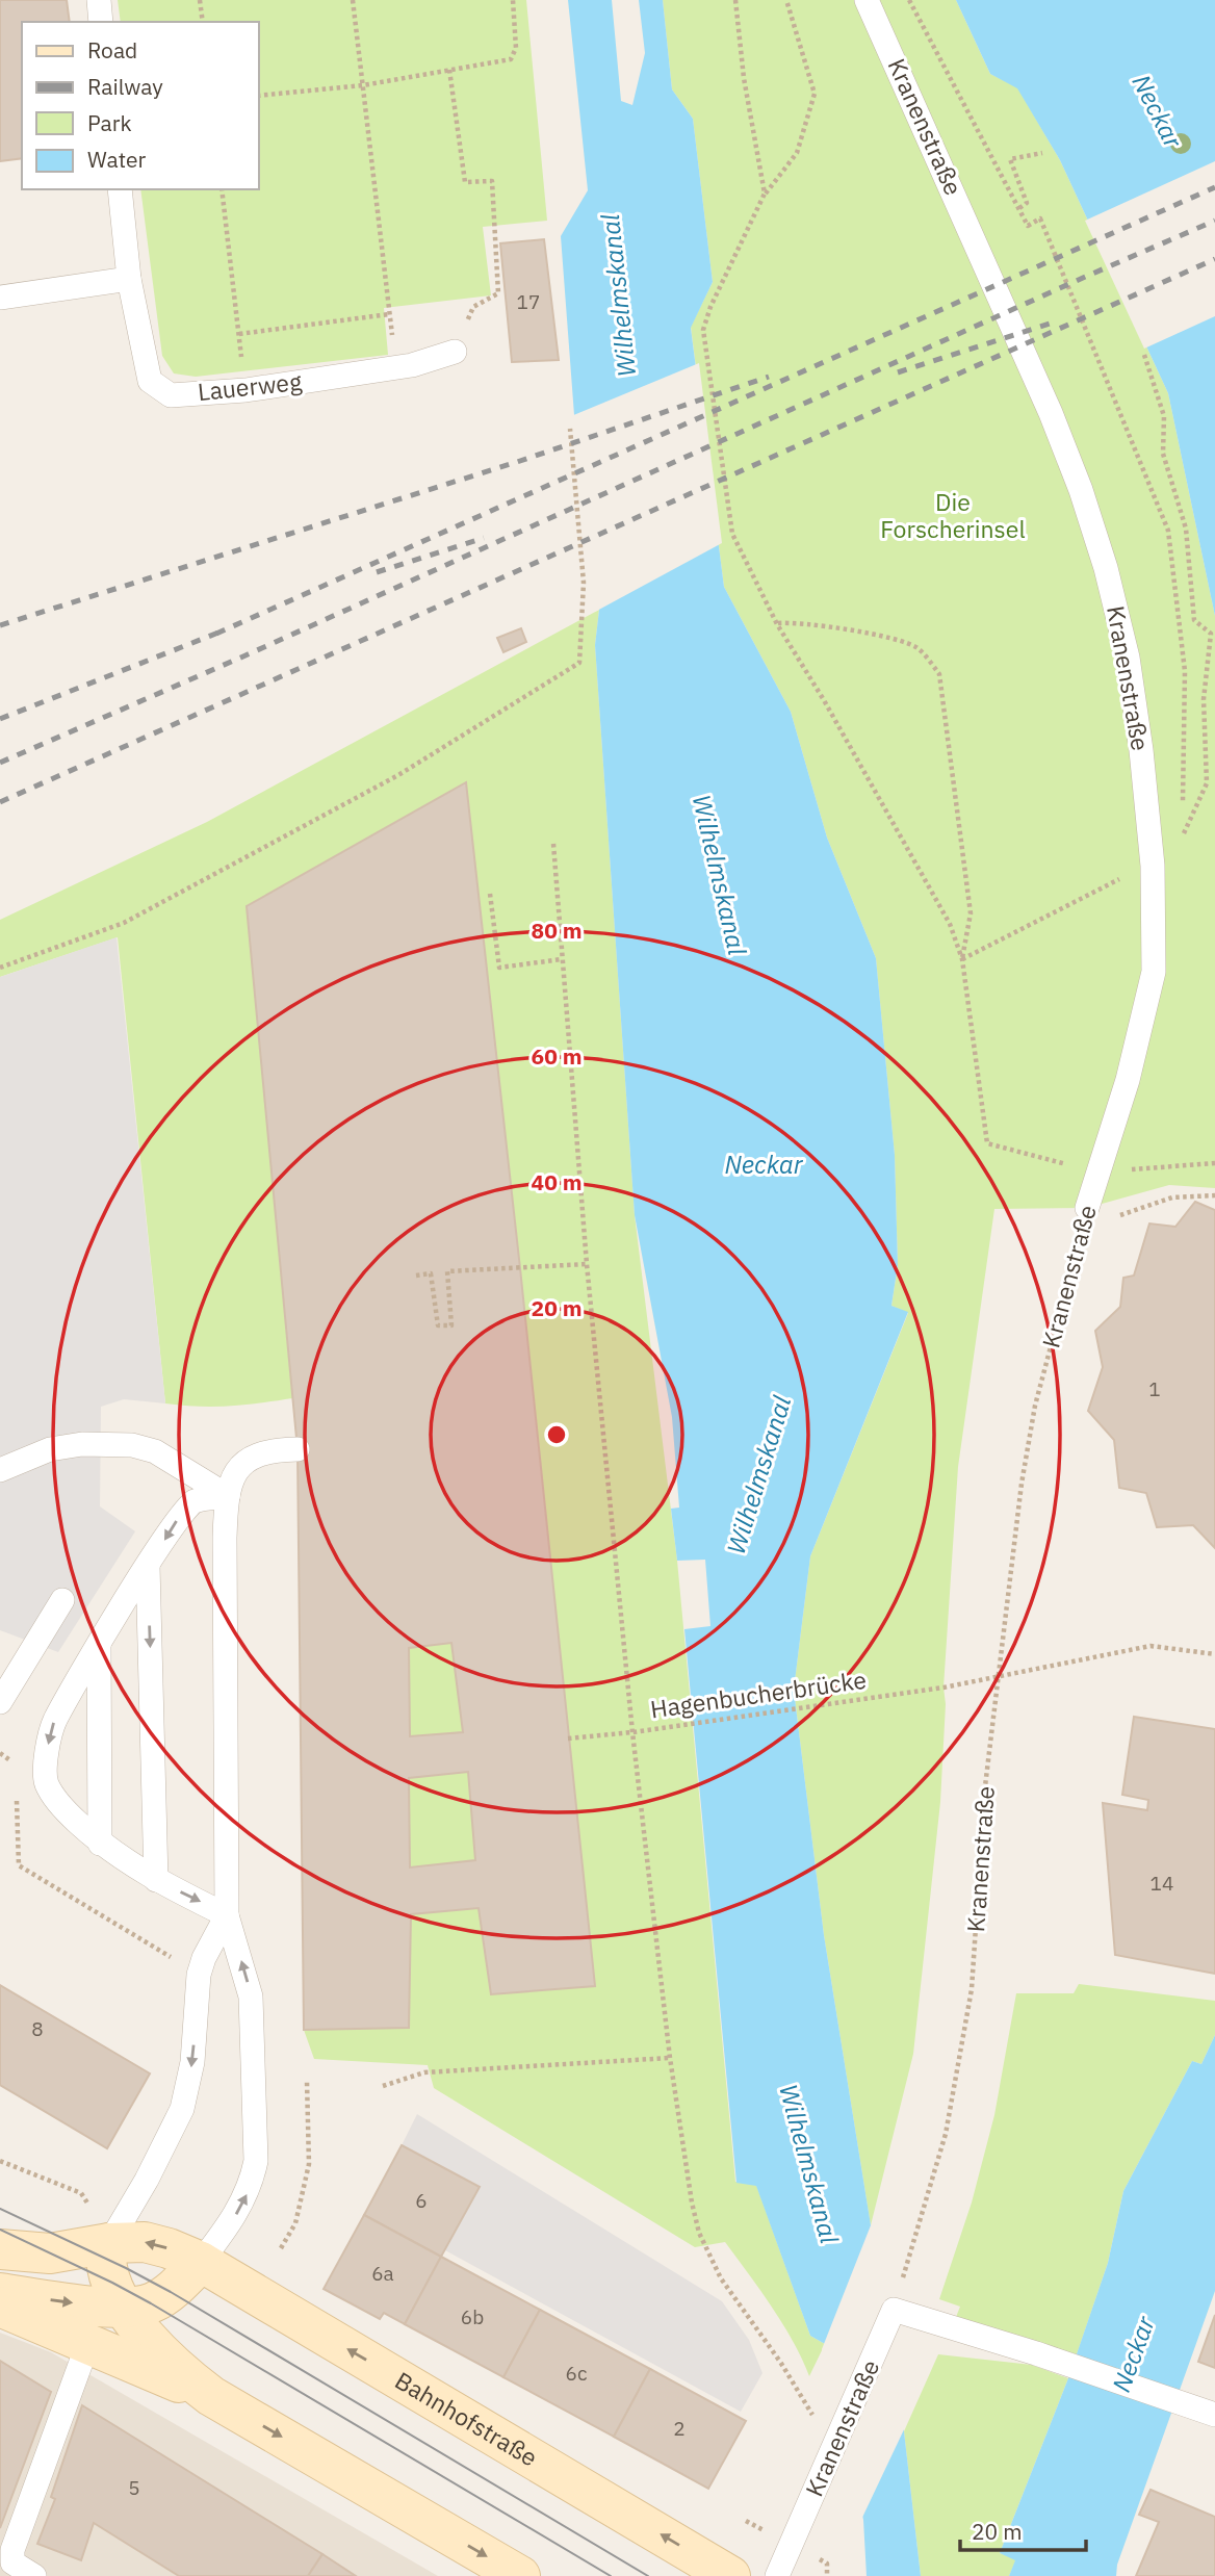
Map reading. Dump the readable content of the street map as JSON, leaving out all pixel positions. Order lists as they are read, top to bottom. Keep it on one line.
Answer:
{"streets":{"street":["Bahnhofstraße"],"lane":["Kranenstraße","Lauerweg"],"path":["Hagenbucherbrücke"]},"crossings":[["Kranenstraße","Hagenbucherbrücke"]],"water":["Neckar","Wilhelmskanal"],"parks":["Die Forscherinsel"],"house_numbers":["17","1","14","8","6","6a","6b","6c","2","5"],"legend":["Road","Railway","Park","Water"],"scale_bar":"20 m","rings":["80 m","60 m","40 m","20 m"]}
